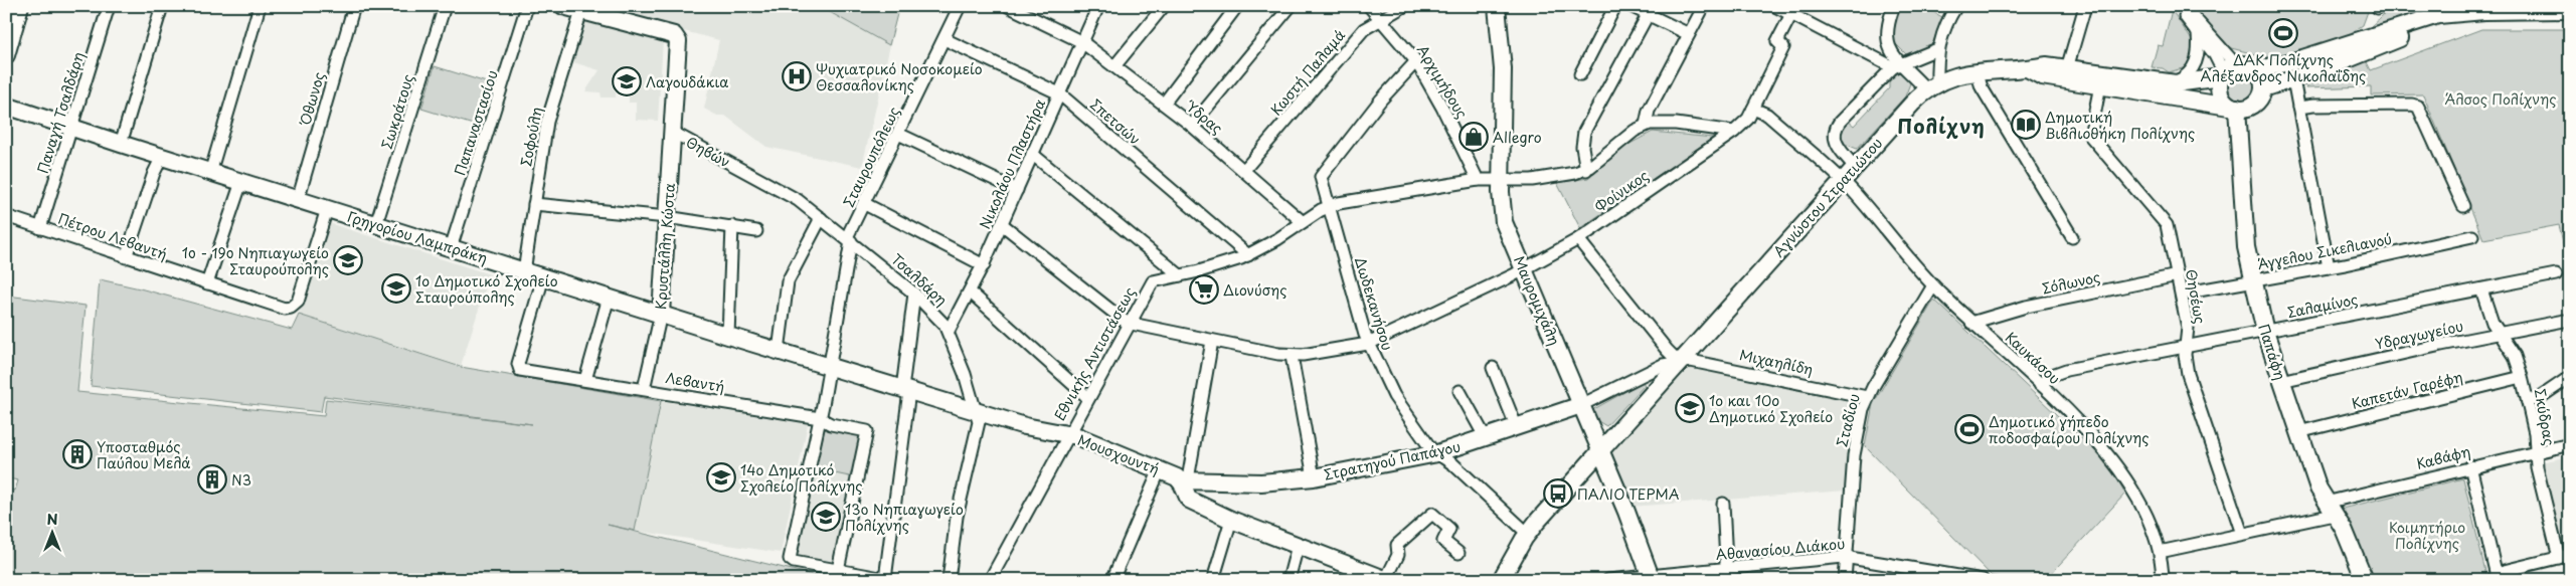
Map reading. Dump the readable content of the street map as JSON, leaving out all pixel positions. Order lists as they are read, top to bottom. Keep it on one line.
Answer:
{"streets":{"street":["Κωστή Παλαμά","Αρχιμήδους","Όθωνος","Σωκράτους","Παναγή Τσαλδάρη","Ύδρας","Σπετσών","Παπαναστασίου","Σοφούλη","Θηβών","Σταυρουπόλεως","Νικολάου Πλαστήρα","Φοίνικος","Αγνώστου Στρατιώτου","Πέτρου Λεβαντή","Γρηγορίου Λαμπράκη","Κρυστάλλη Κώστα","Άγγελου Σικελιανού","Τσαλδάρη","Σόλωνος","Θησέως","Μαυρομιχάλη","Δωδεκανήσου","Σαλαμίνος","Υδραγωγείου","Παπάφη","Εθνικής Αντιστάσεως","Καυκάσου","Μιχαηλίδη","Λεβαντή","Καπετάν Γαρέφη","Σκύδρας","Σταδίου","Μουσχουντή","Καβάφη","Στρατηγού Παπάγου","Αθανασίου Διάκου"]},"crossings":[["Κωστή Παλαμά","Αρχιμήδους"],["Κωστή Παλαμά","Ύδρας"],["Αρχιμήδους","Δωδεκανήσου"],["Αρχιμήδους","Εθνικής Αντιστάσεως"],["Όθωνος","Γρηγορίου Λαμπράκη"],["Σωκράτους","Γρηγορίου Λαμπράκη"],["Παναγή Τσαλδάρη","Πέτρου Λεβαντή"],["Παναγή Τσαλδάρη","Γρηγορίου Λαμπράκη"],["Ύδρας","Νικολάου Πλαστήρα"],["Ύδρας","Εθνικής Αντιστάσεως"],["Σπετσών","Σταυρουπόλεως"],["Σπετσών","Νικολάου Πλαστήρα"],["Σπετσών","Εθνικής Αντιστάσεως"],["Παπαναστασίου","Γρηγορίου Λαμπράκη"],["Σοφούλη","Θηβών"],["Σοφούλη","Γρηγορίου Λαμπράκη"],["Θηβών","Σταυρουπόλεως"],["Θηβών","Κρυστάλλη Κώστα"],["Θηβών","Τσαλδάρη"],["Σταυρουπόλεως","Γρηγορίου Λαμπράκη"],["Σταυρουπόλεως","Τσαλδάρη"],["Σταυρουπόλεως","Λεβαντή"],["Σταυρουπόλεως","Μουσχουντή"],["Νικολάου Πλαστήρα","Τσαλδάρη"],["Φοίνικος","Μαυρομιχάλη"],["Φοίνικος","Δωδεκανήσου"],["Φοίνικος","Εθνικής Αντιστάσεως"],["Φοίνικος","Καυκάσου"],["Αγνώστου Στρατιώτου","Μαυρομιχάλη"],["Αγνώστου Στρατιώτου","Δωδεκανήσου"],["Αγνώστου Στρατιώτου","Καυκάσου"],["Αγνώστου Στρατιώτου","Μιχαηλίδη"],["Αγνώστου Στρατιώτου","Στρατηγού Παπάγου"],["Πέτρου Λεβαντή","Γρηγορίου Λαμπράκη"],["Γρηγορίου Λαμπράκη","Κρυστάλλη Κώστα"],["Γρηγορίου Λαμπράκη","Λεβαντή"],["Γρηγορίου Λαμπράκη","Μουσχουντή"],["Κρυστάλλη Κώστα","Λεβαντή"],["Άγγελου Σικελιανού","Θησέως"],["Άγγελου Σικελιανού","Παπάφη"],["Τσαλδάρη","Μουσχουντή"],["Σόλωνος","Θησέως"],["Σόλωνος","Καυκάσου"],["Θησέως","Σαλαμίνος"],["Θησέως","Καβάφη"],["Μαυρομιχάλη","Εθνικής Αντιστάσεως"],["Μαυρομιχάλη","Στρατηγού Παπάγου"],["Μαυρομιχάλη","Αθανασίου Διάκου"],["Δωδεκανήσου","Εθνικής Αντιστάσεως"],["Δωδεκανήσου","Στρατηγού Παπάγου"],["Σαλαμίνος","Παπάφη"],["Σαλαμίνος","Καυκάσου"],["Σαλαμίνος","Σκύδρας"],["Υδραγωγείου","Παπάφη"],["Υδραγωγείου","Σκύδρας"],["Παπάφη","Καπετάν Γαρέφη"],["Παπάφη","Καβάφη"],["Εθνικής Αντιστάσεως","Μουσχουντή"],["Καυκάσου","Σταδίου"],["Καυκάσου","Καβάφη"],["Μιχαηλίδη","Σταδίου"],["Μιχαηλίδη","Στρατηγού Παπάγου"],["Καπετάν Γαρέφη","Σκύδρας"],["Σκύδρας","Καβάφη"],["Σταδίου","Αθανασίου Διάκου"],["Μουσχουντή","Στρατηγού Παπάγου"]],"districts":["Πολίχνη"],"parks":["Άλσος Πολίχνης","Κοιμητήριο Πολίχνης"],"places":{"sports":["ΔΑΚ Πολίχνης Αλέξανδρος Νικολαΐδης","Δημοτικό γήπεδο ποδοσφαίρου Πολίχνης"],"hospital":["Ψυχιατρικό Νοσοκομείο Θεσσαλονίκης"],"school or university":["Λαγουδάκια","1o - 19o Νηπιαγωγείο Σταυρούπολης","1ο Δημοτικό Σχολείο Σταυρούπολης","1ο και 10ο Δημοτικό Σχολείο","14ο Δημοτικό Σχολείο Πολίχνης","13ο Νηπιαγωγείο Πολίχνης"],"library":["Δημοτική Βιβλιοθήκη Πολίχνης"],"shop":["Allegro"],"supermarket":["Διονύσης"],"building":["Υποσταθμός Παύλου Μελά","Ν3"],"bus stop":["ΠΑΛΙΟ ΤΕΡΜΑ"]},"north":"top"}
